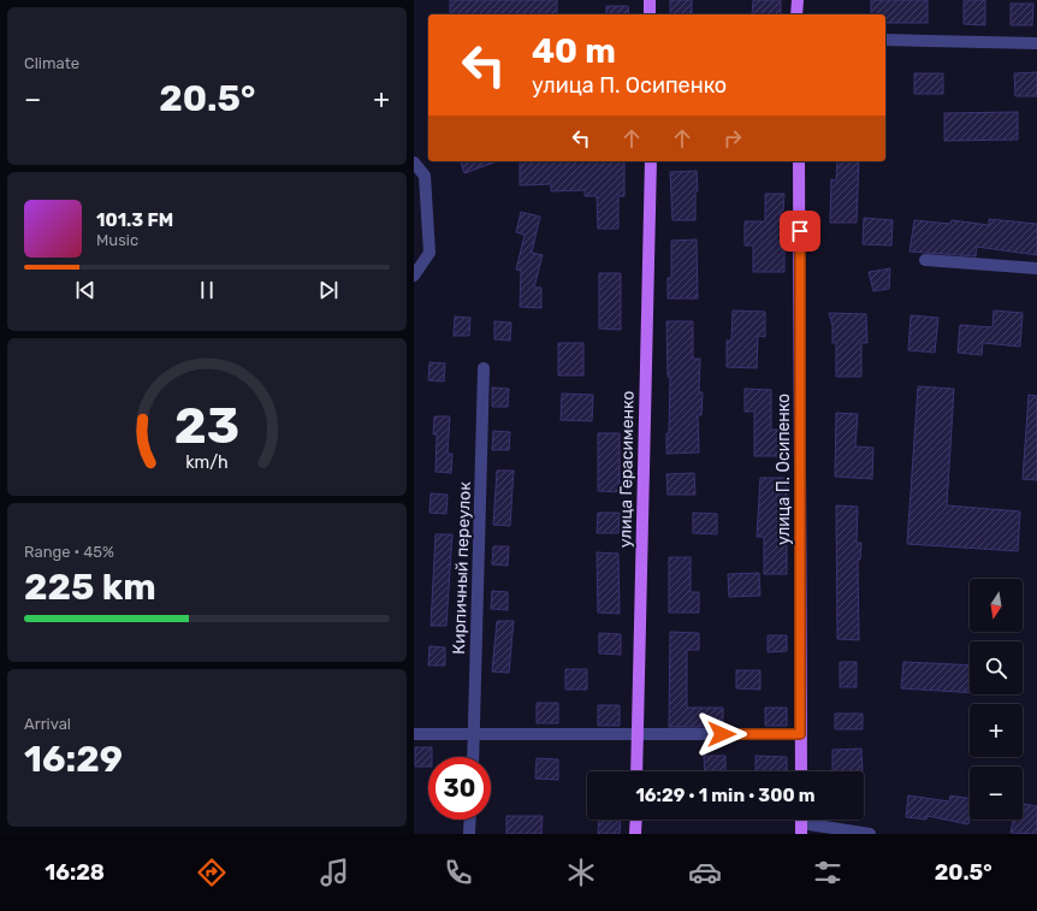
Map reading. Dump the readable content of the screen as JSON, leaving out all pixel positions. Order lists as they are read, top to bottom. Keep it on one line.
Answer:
{"streets":{"main road":["улица Герасименко","улица П. Осипенко"],"street":["Кирпичный переулок"]},"north":"bottom","page":{"tile":["Climate",["Range · 45%","225 km"],["Arrival","16:29"]],"turn":["40 m","улица П. Осипенко"],"heat":["−","20.5°","+"],"song":["101.3 FM","Music"],"map_buttons":["+","−"],"limit":"30","trip":"16:29 · 1 min · 300 m","tabs":["16:28","20.5°"],"gauge":["23","km/h"]}}
